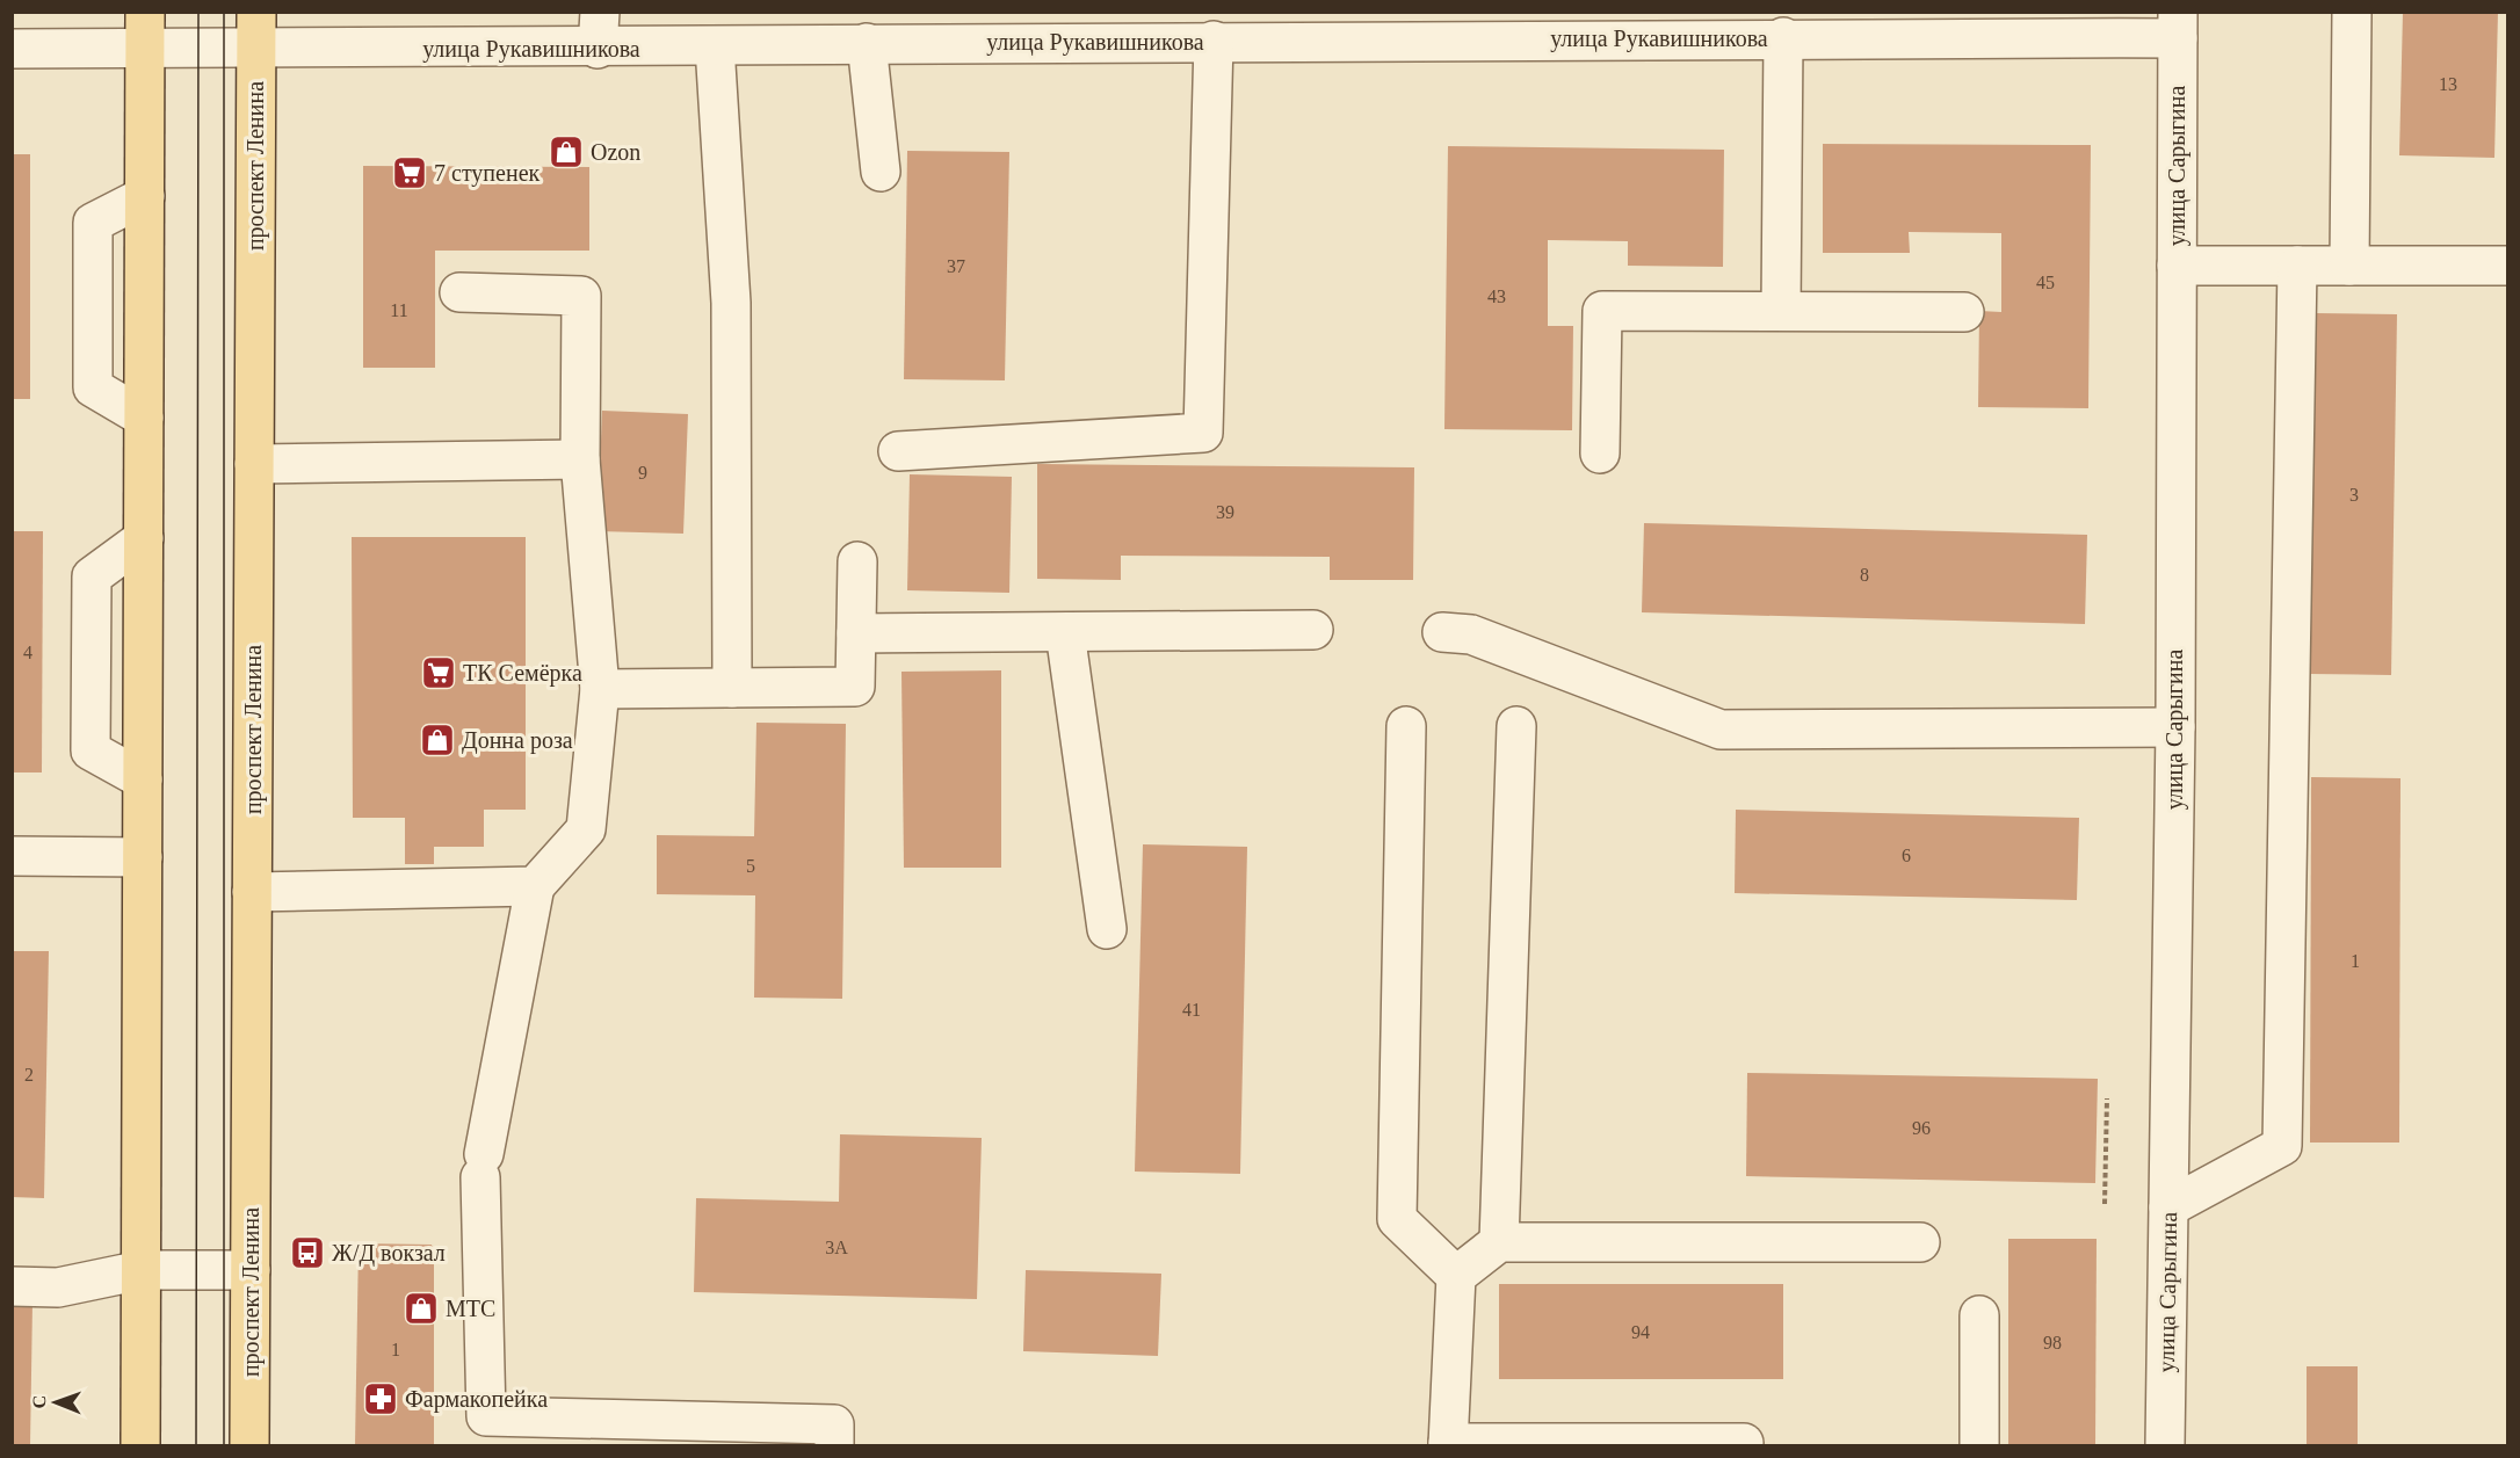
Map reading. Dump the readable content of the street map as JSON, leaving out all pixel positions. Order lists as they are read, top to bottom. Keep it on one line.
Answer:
{"streets":{"main road":["проспект Ленина"],"street":["улица Рукавишникова","улица Сарыгина"]},"crossings":[["улица Рукавишникова","проспект Ленина"],["улица Рукавишникова","улица Сарыгина"]],"places":{"shop":["Ozon","Донна роза","МТС"],"supermarket":["7 ступенек","ТК Семёрка"],"bus stop":["Ж/Д вокзал"],"pharmacy":["Фармакопейка"]},"house_numbers":["13","37","45","43","11","9","3","39","8","4","6","5","1","41","2","96","3А","94","98","1"],"north":"left"}
